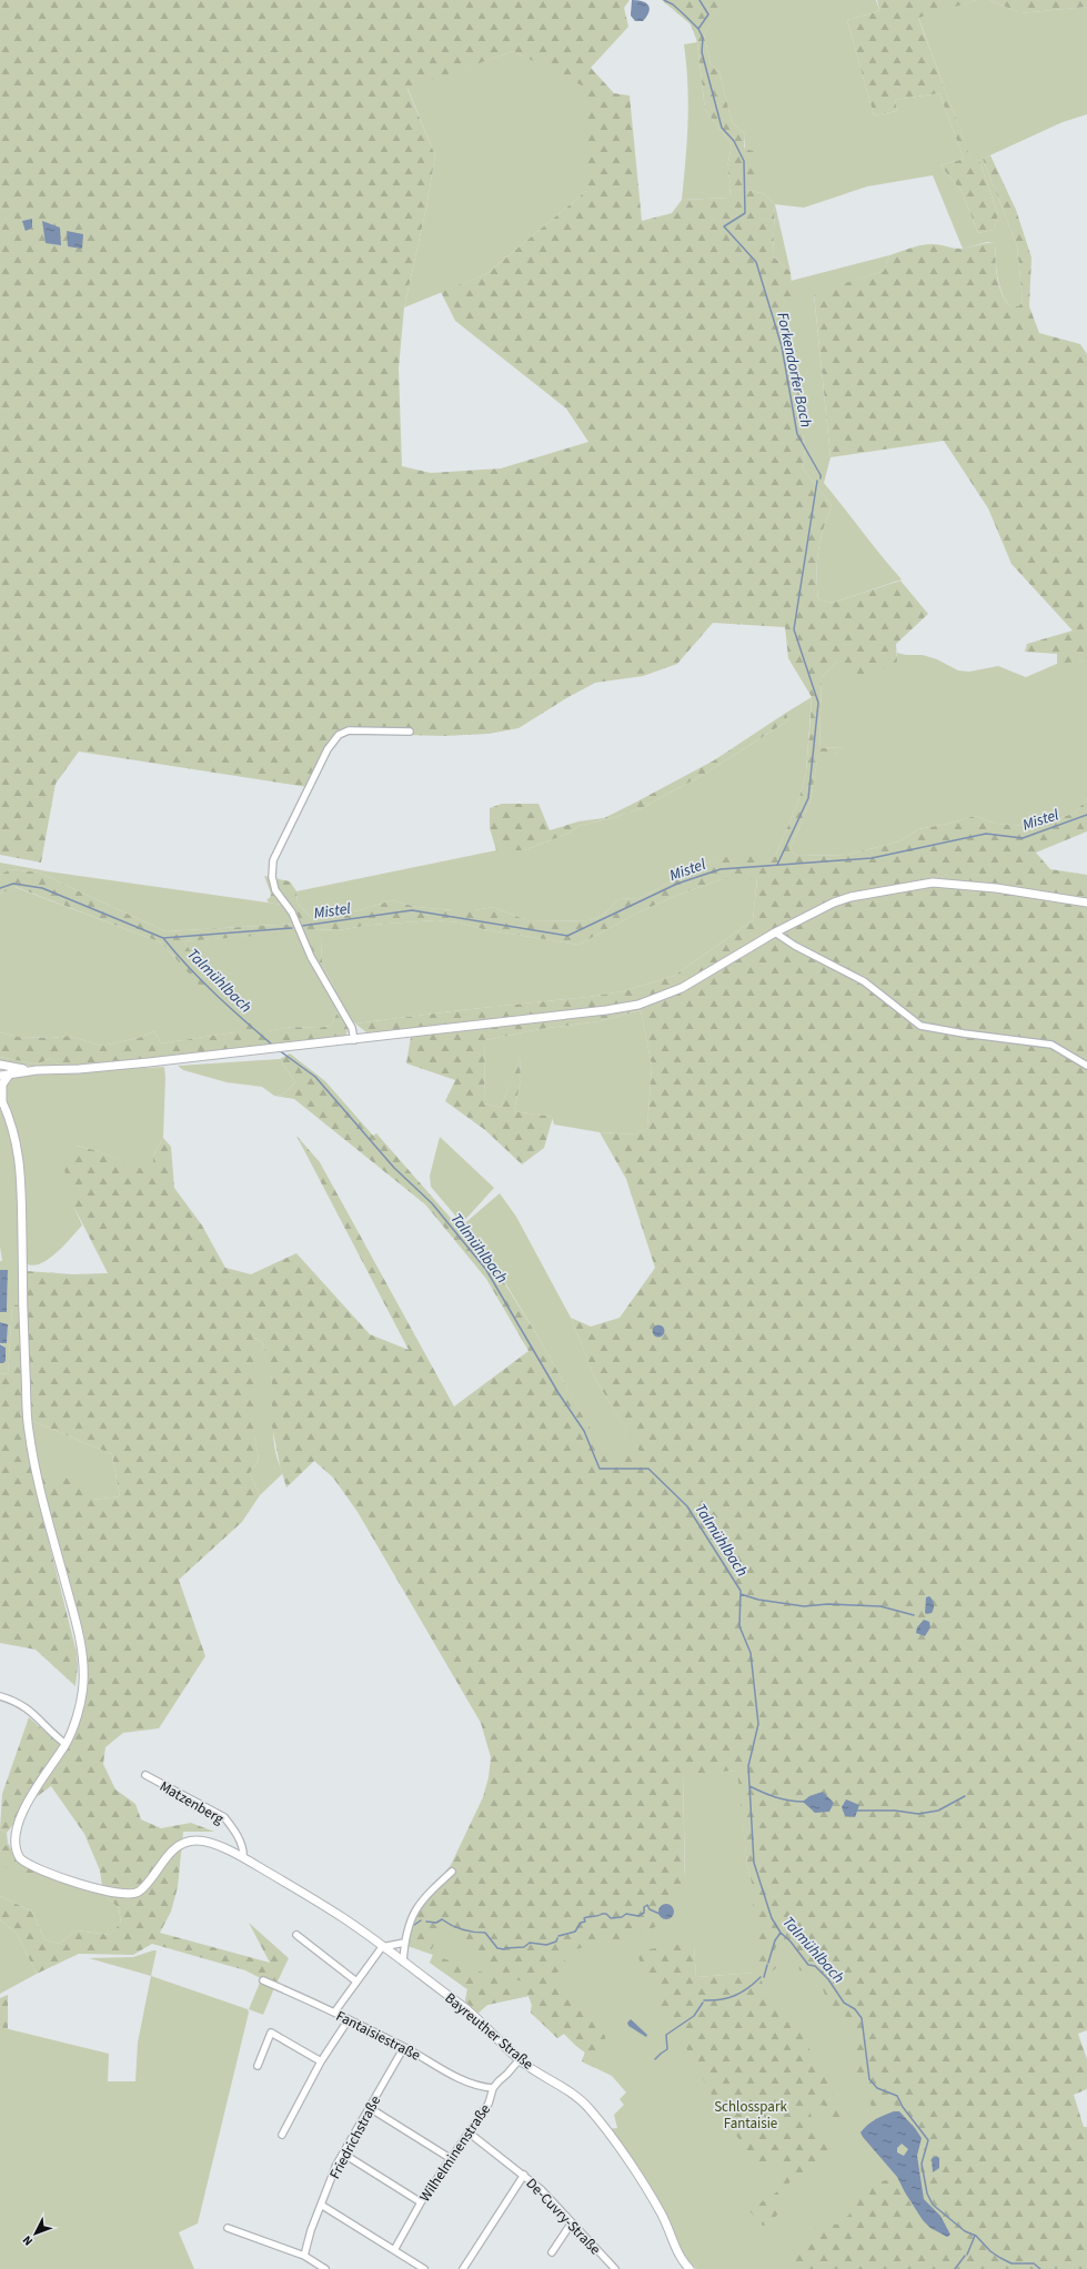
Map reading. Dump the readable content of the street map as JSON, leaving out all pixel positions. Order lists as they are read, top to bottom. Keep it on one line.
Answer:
{"streets":{"main road":["Bayreuther Straße"],"street":["Matzenberg","Fantaisiestraße","Friedrichstraße","Wilhelminenstraße","De-Cuvry-Straße"]},"crossings":[["Matzenberg","Bayreuther Straße"],["Bayreuther Straße","Wilhelminenstraße"],["Fantaisiestraße","Friedrichstraße"],["Fantaisiestraße","Wilhelminenstraße"],["Wilhelminenstraße","De-Cuvry-Straße"]],"water":["Forkendorfer Bach","Mistel","Talmühlbach"],"parks":["Schlosspark Fantaisie"],"north":"bottom left"}
